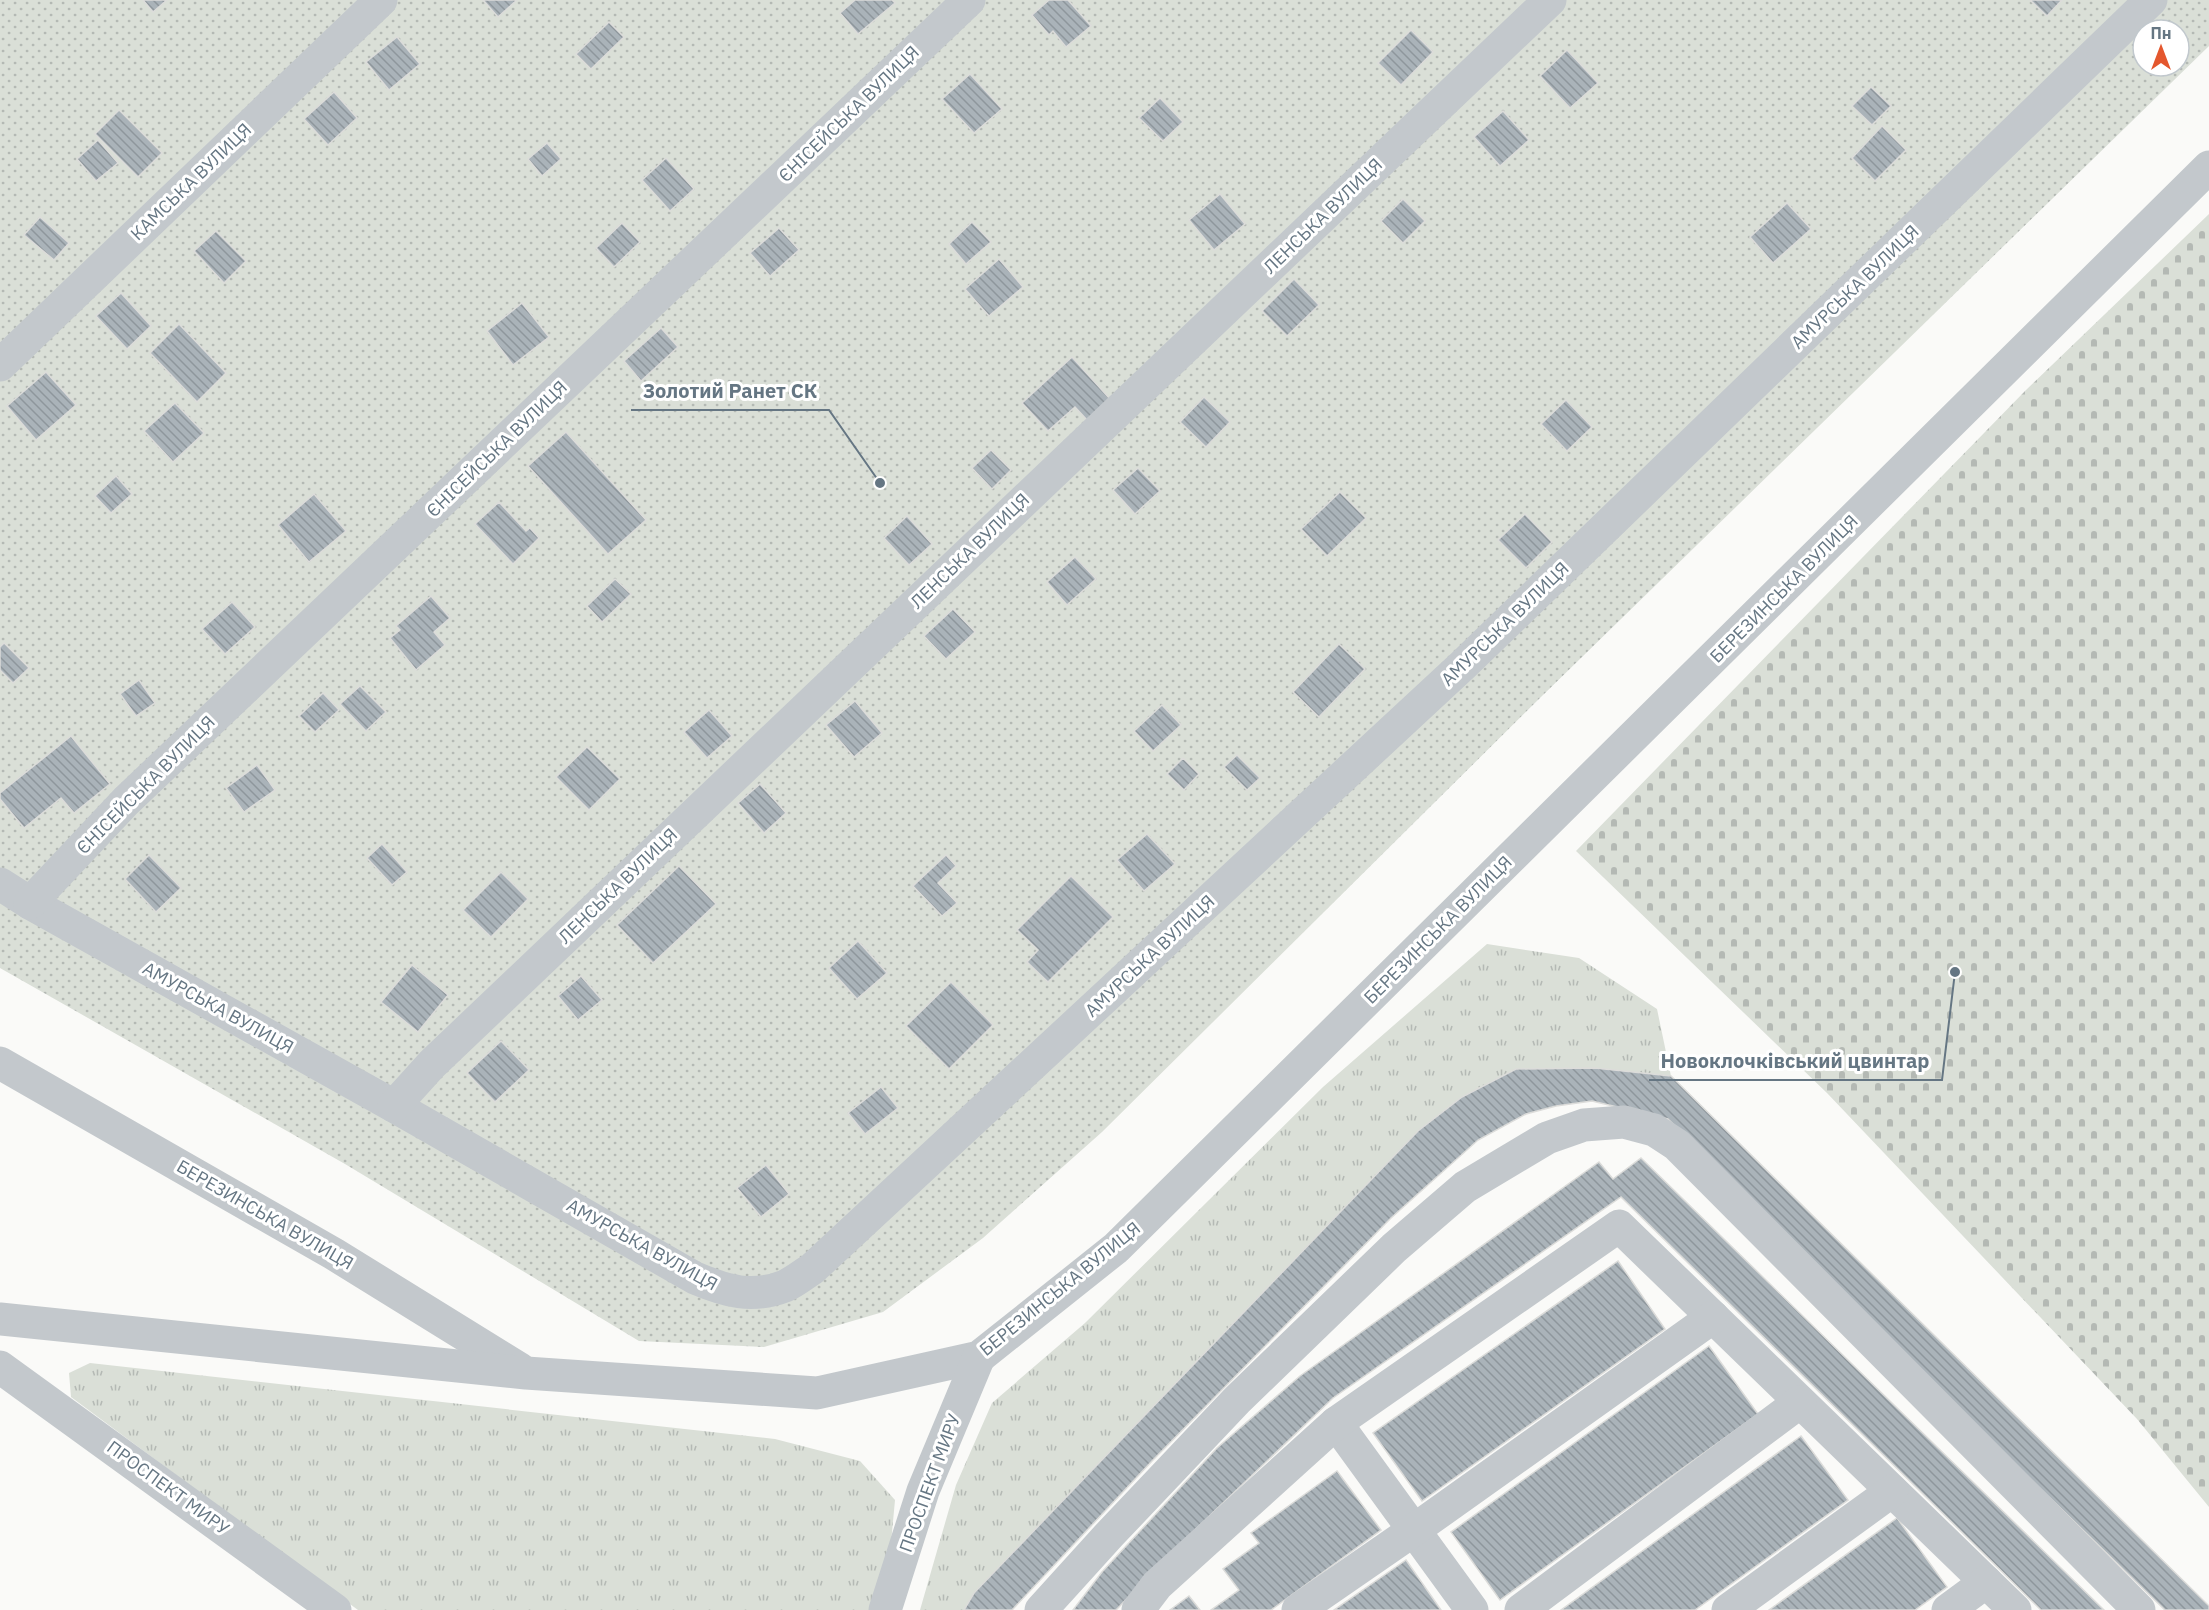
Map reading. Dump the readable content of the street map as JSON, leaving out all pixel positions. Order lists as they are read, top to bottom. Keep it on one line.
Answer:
{"streets":{"street":["ЄНІСЕЙСЬКА ВУЛИЦЯ","КАМСЬКА ВУЛИЦЯ","ЛЕНСЬКА ВУЛИЦЯ","АМУРСЬКА ВУЛИЦЯ","БЕРЕЗИНСЬКА ВУЛИЦЯ","ПРОСПЕКТ МИРУ"]},"crossings":[["ЄНІСЕЙСЬКА ВУЛИЦЯ","АМУРСЬКА ВУЛИЦЯ"],["ЛЕНСЬКА ВУЛИЦЯ","АМУРСЬКА ВУЛИЦЯ"],["БЕРЕЗИНСЬКА ВУЛИЦЯ","ПРОСПЕКТ МИРУ"]],"places":["Золотий Ранет СК","Новоклочківський цвинтар"],"north":"top"}
